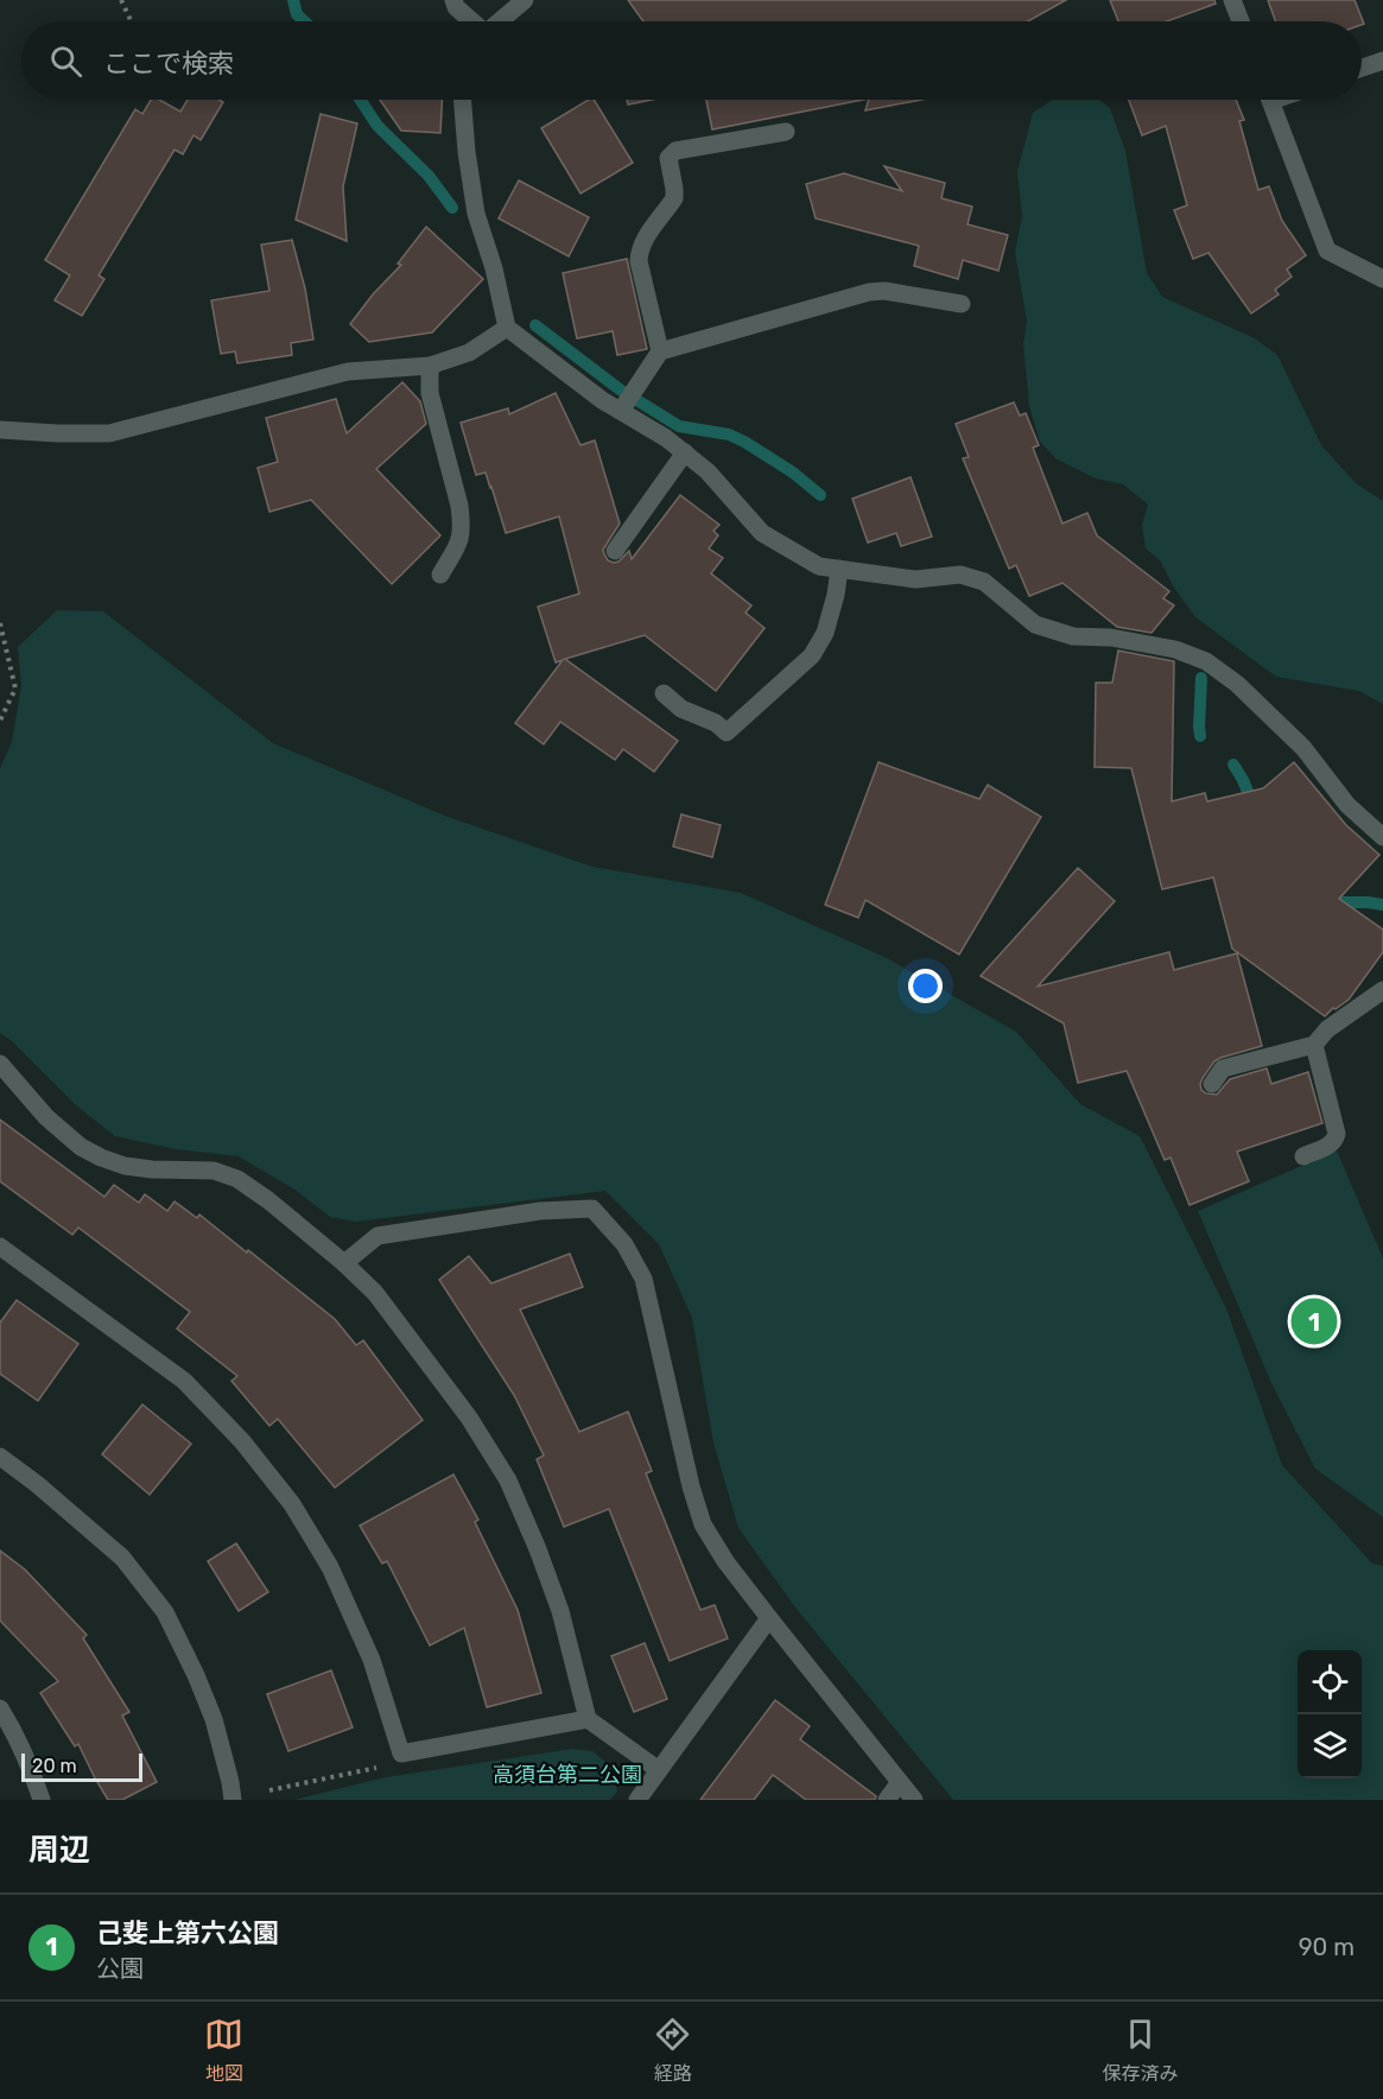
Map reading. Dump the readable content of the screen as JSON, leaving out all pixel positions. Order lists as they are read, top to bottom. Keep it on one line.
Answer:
{"parks":["高須台第二公園"],"scale_bar":"20 m","page":{"search":"ここで検索","pins":"1","scale":"20 m","heading":"周辺","list":[{"mark":"1","name":"己斐上第六公園","note":"公園","value":"90 m"}],"nav":["地図","経路","保存済み"]}}
